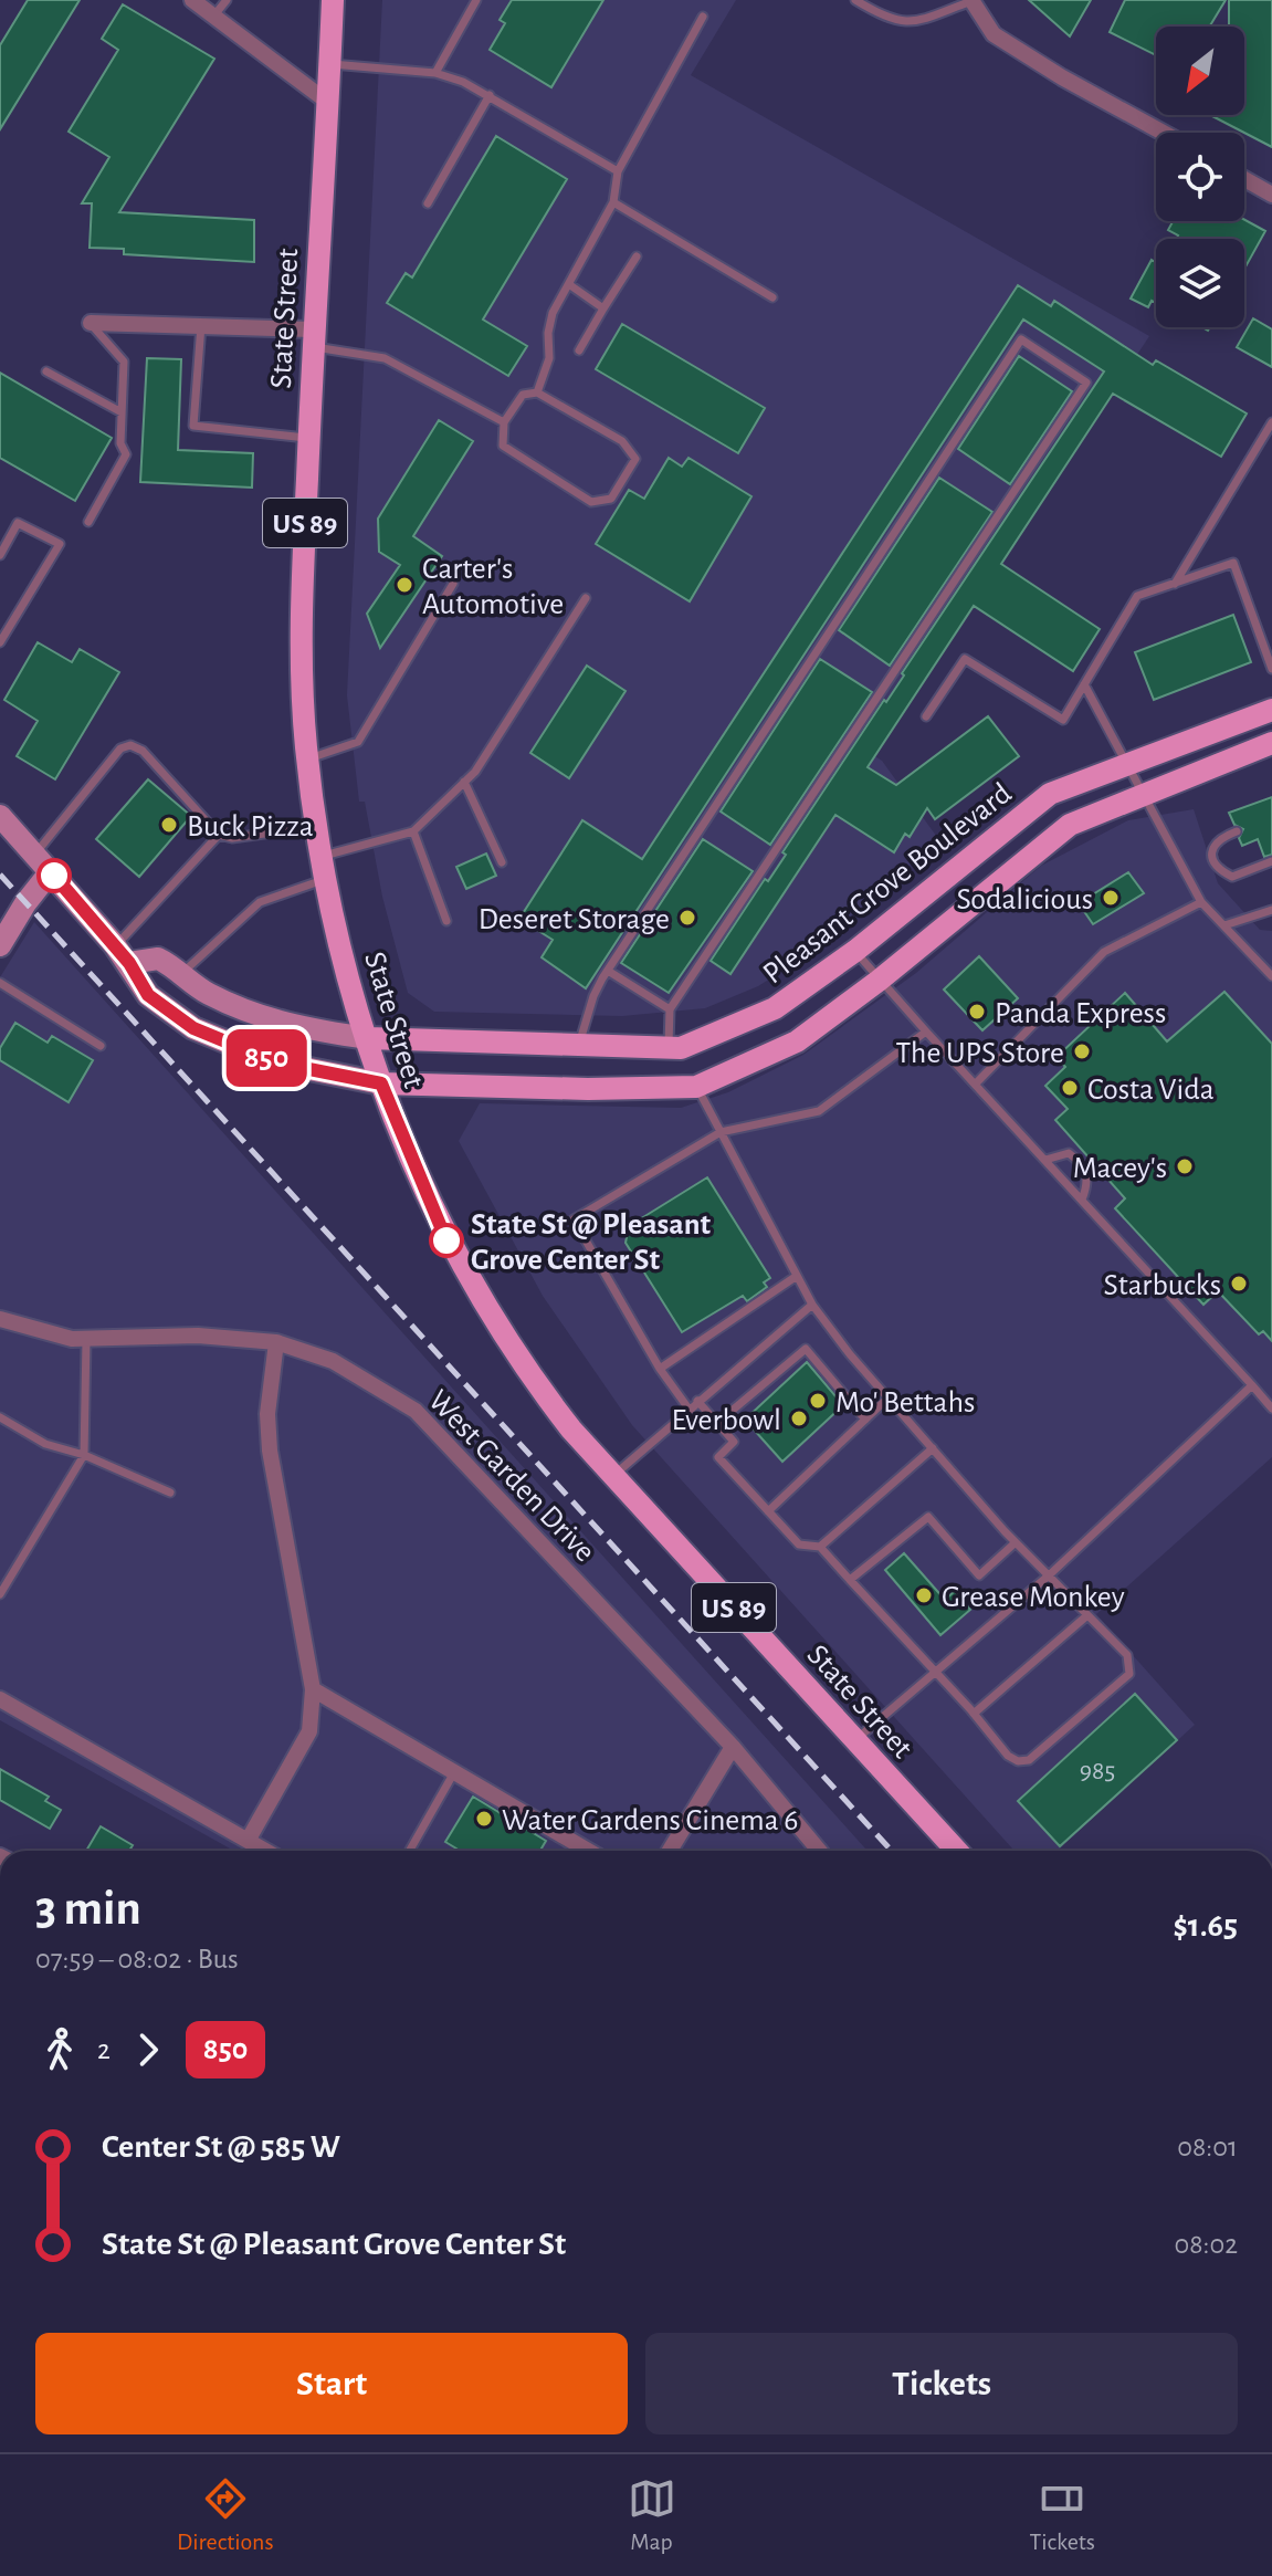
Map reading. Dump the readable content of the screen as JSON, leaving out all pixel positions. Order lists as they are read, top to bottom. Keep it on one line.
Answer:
{"streets":{"main road":["State Street","US 89","Pleasant Grove Boulevard"],"street":["West Garden Drive"]},"crossings":[["State Street","Pleasant Grove Boulevard"]],"places":["Carter's Automotive","Buck Pizza","Sodalicious","Deseret Storage","Panda Express","The UPS Store","Costa Vida","Macey's","State St @ Pleasant Grove Center St","Starbucks","Mo' Bettahs","Everbowl","Grease Monkey","Water Gardens Cinema 6"],"lines":["bus line 850"],"house_numbers":["985"],"north":"bottom left","page":{"on_map":"850","heading":["3 min","07:59 – 08:02 · Bus","$1.65"],"legs":["2","850"],"list":[{"name":"Center St @ 585 W","value":"08:01"},{"name":"State St @ Pleasant Grove Center St","value":"08:02"}],"buttons":["Start","Tickets"],"tabs":["Directions","Map","Tickets"]}}
